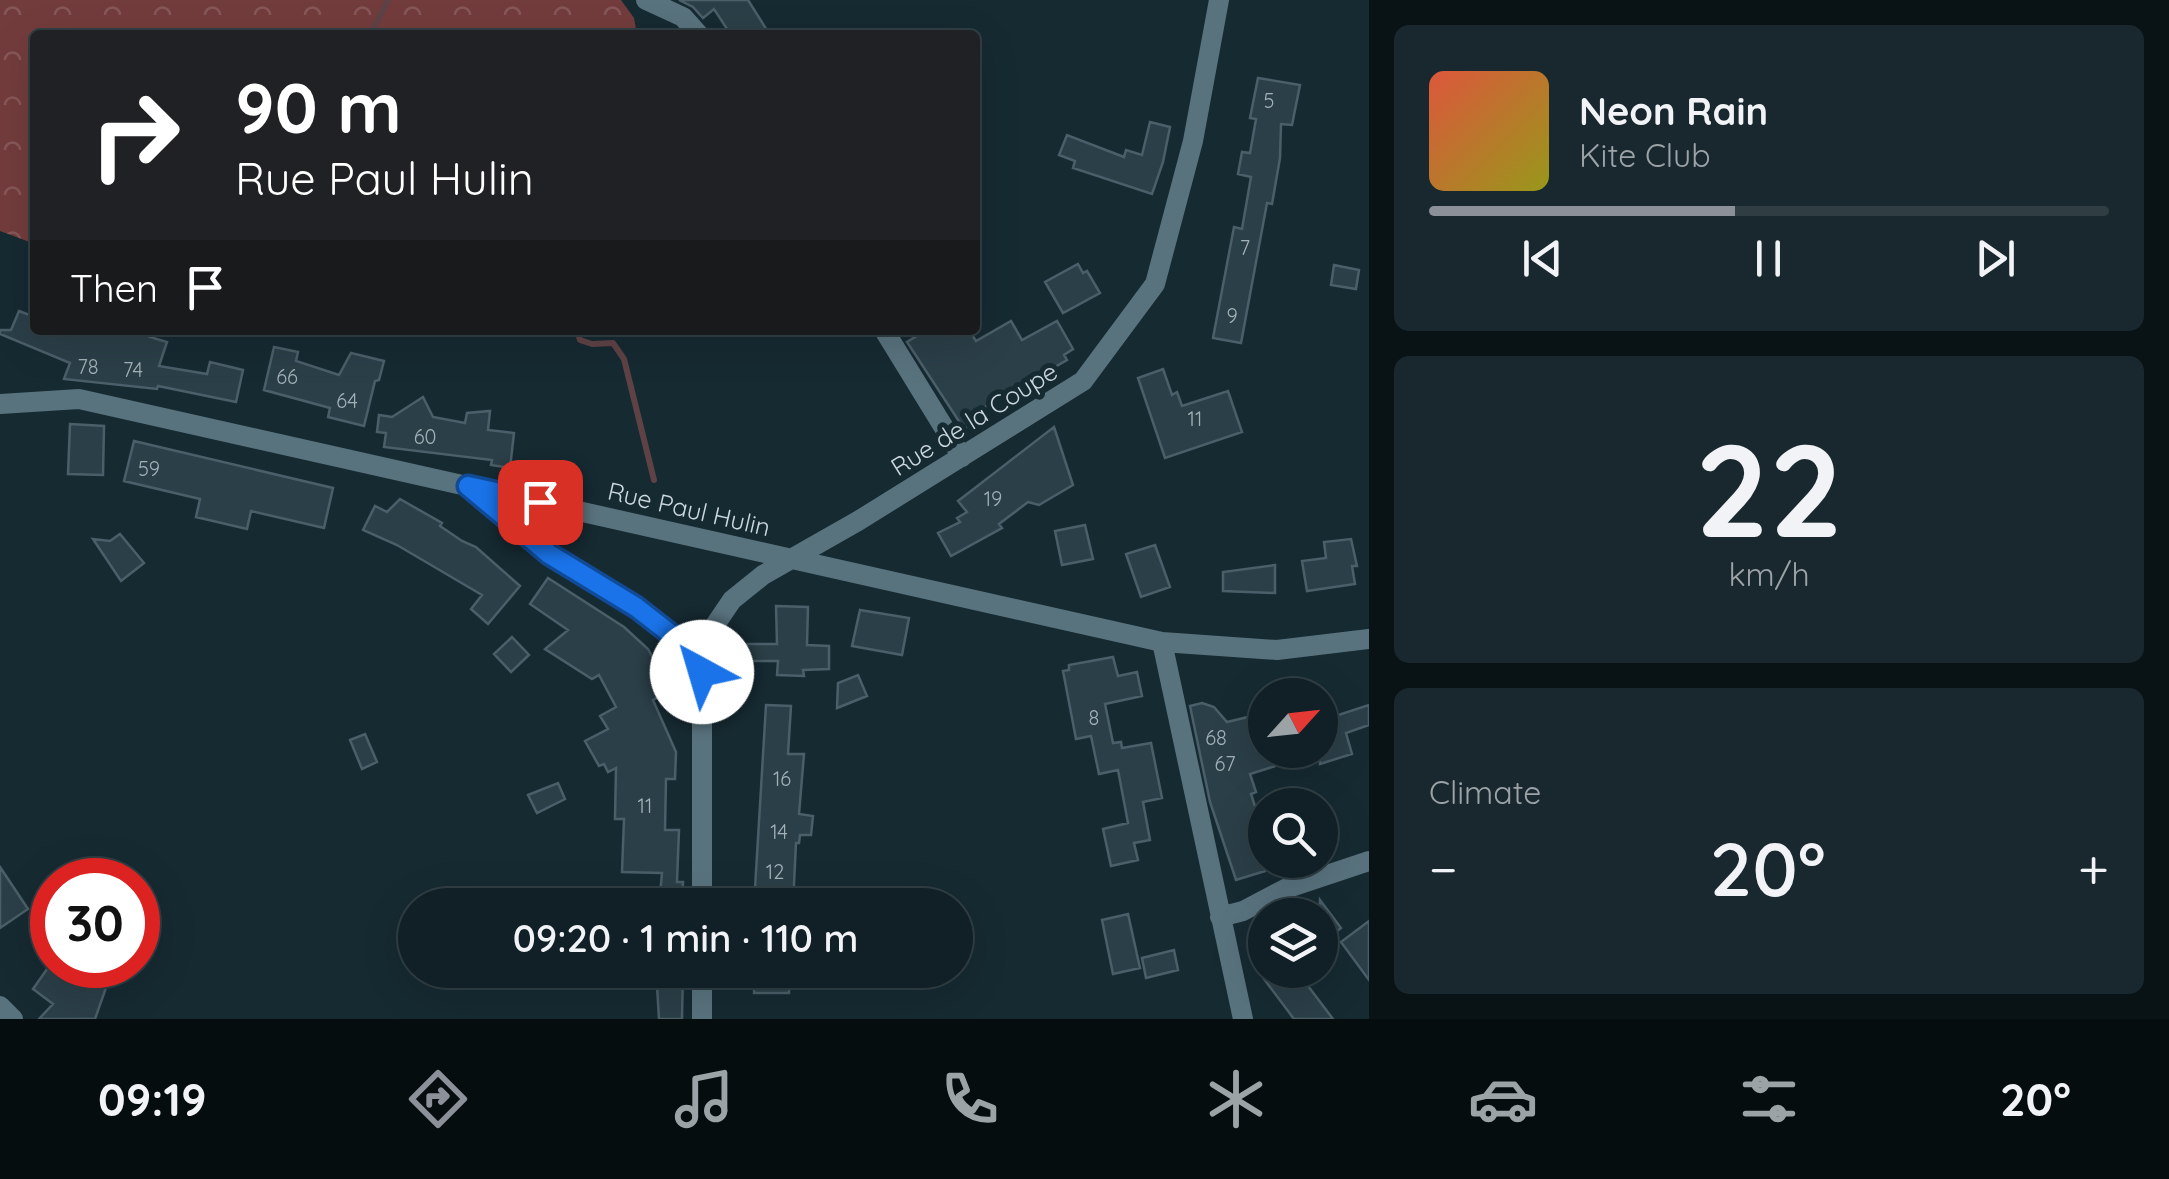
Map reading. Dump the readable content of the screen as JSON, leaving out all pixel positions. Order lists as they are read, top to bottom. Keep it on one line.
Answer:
{"streets":{"street":["Rue de la Coupe","Rue Paul Hulin"]},"crossings":[["Rue de la Coupe","Rue Paul Hulin"]],"house_numbers":["5","7","9","78","74","66","64","11","60","59","19","8","68","67","16","11","14","12"],"north":"top right","page":{"turn":["90 m","Rue Paul Hulin"],"song":["Neon Rain","Kite Club"],"then":"Then","tile":[["22","km/h"],"Climate"],"heat":["−","20°","+"],"limit":"30","trip":"09:20 · 1 min · 110 m","tabs":["09:19","20°"]}}
